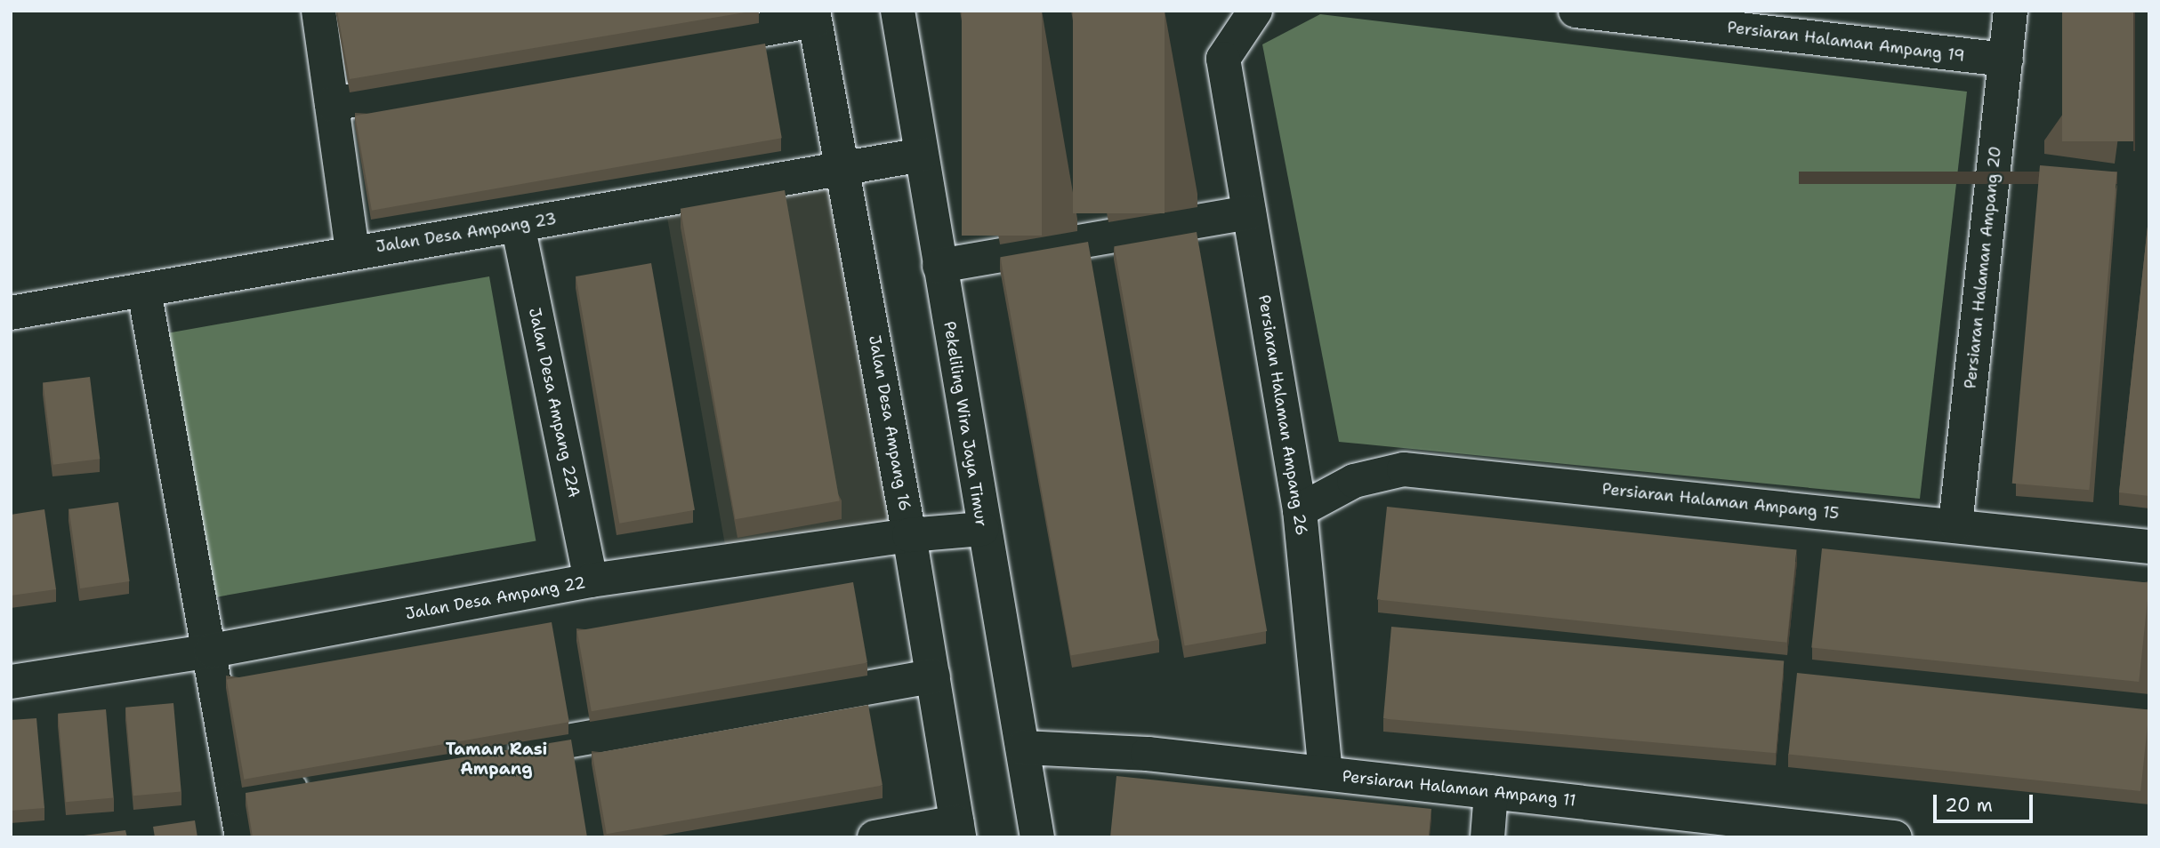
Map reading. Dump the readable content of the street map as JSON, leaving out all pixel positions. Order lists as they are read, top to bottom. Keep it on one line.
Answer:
{"streets":{"street":["Persiaran Halaman Ampang 19","Jalan Desa Ampang 23","Persiaran Halaman Ampang 20","Jalan Desa Ampang 22A","Persiaran Halaman Ampang 26","Jalan Desa Ampang 16","Pekeliling Wira Jaya Timur","Persiaran Halaman Ampang 15","Jalan Desa Ampang 22","Persiaran Halaman Ampang 11"]},"crossings":[["Persiaran Halaman Ampang 19","Persiaran Halaman Ampang 20"],["Jalan Desa Ampang 23","Jalan Desa Ampang 22A"],["Jalan Desa Ampang 23","Jalan Desa Ampang 16"],["Jalan Desa Ampang 23","Pekeliling Wira Jaya Timur"],["Persiaran Halaman Ampang 20","Persiaran Halaman Ampang 15"],["Jalan Desa Ampang 22A","Jalan Desa Ampang 22"],["Persiaran Halaman Ampang 26","Persiaran Halaman Ampang 15"],["Persiaran Halaman Ampang 26","Persiaran Halaman Ampang 11"],["Jalan Desa Ampang 16","Jalan Desa Ampang 22"],["Pekeliling Wira Jaya Timur","Jalan Desa Ampang 22"],["Pekeliling Wira Jaya Timur","Persiaran Halaman Ampang 11"]],"districts":["Taman Rasi Ampang"],"scale_bar":"20 m"}
